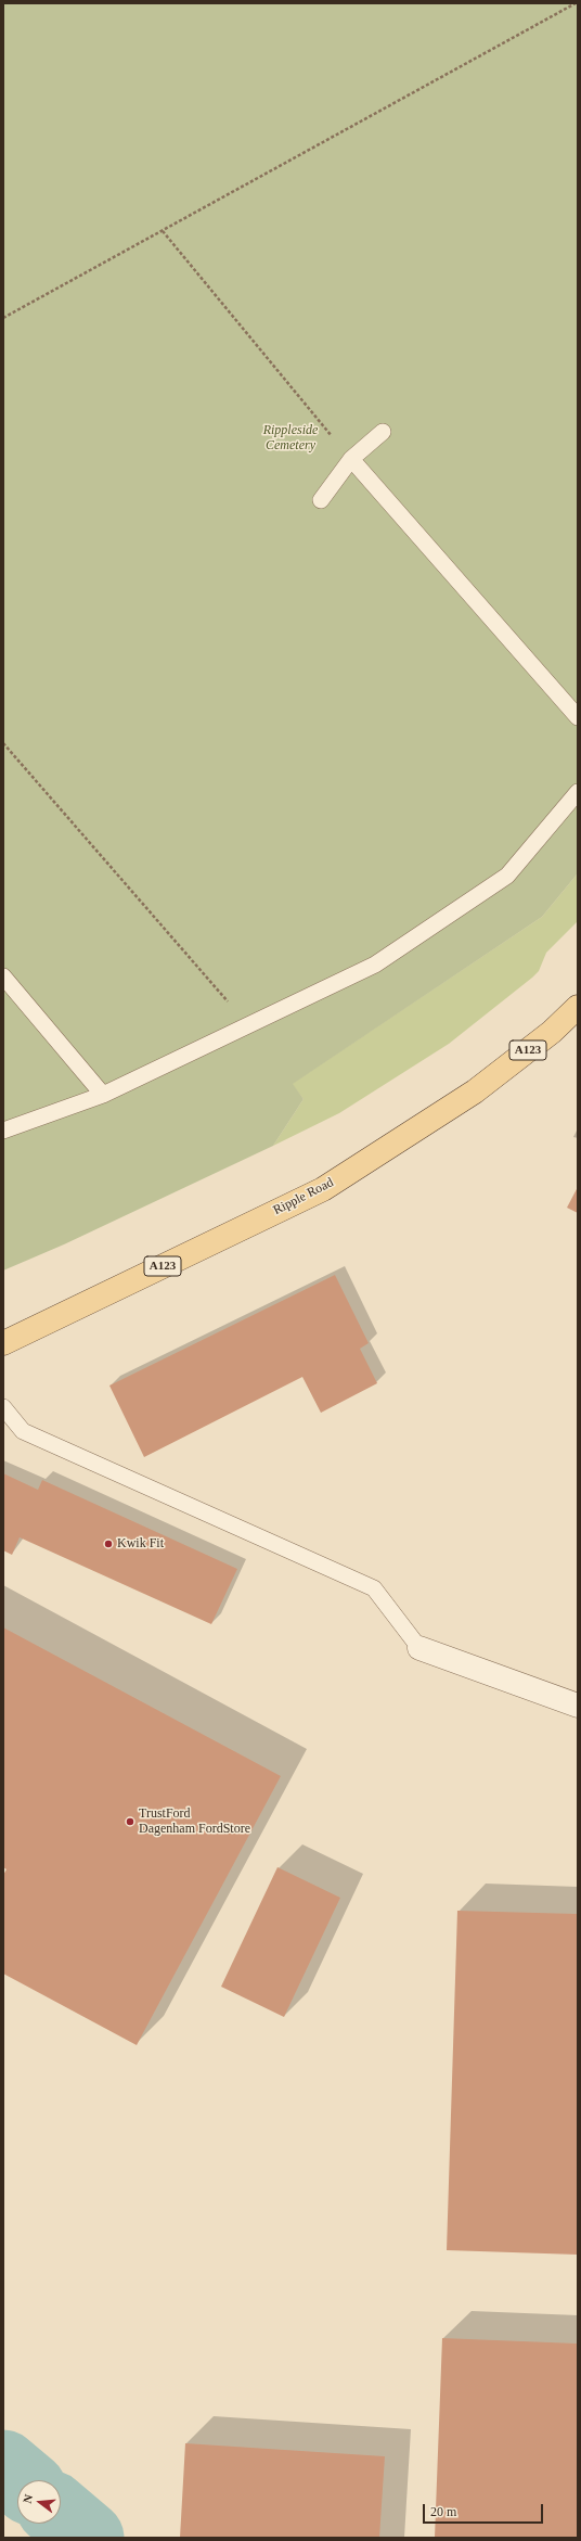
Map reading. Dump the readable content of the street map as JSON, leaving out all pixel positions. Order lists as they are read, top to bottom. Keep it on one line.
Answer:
{"streets":{"main road":["A123","Ripple Road"]},"parks":["Rippleside Cemetery"],"places":["Kwik Fit","TrustFord Dagenham FordStore"],"scale_bar":"20 m","north":"left"}
